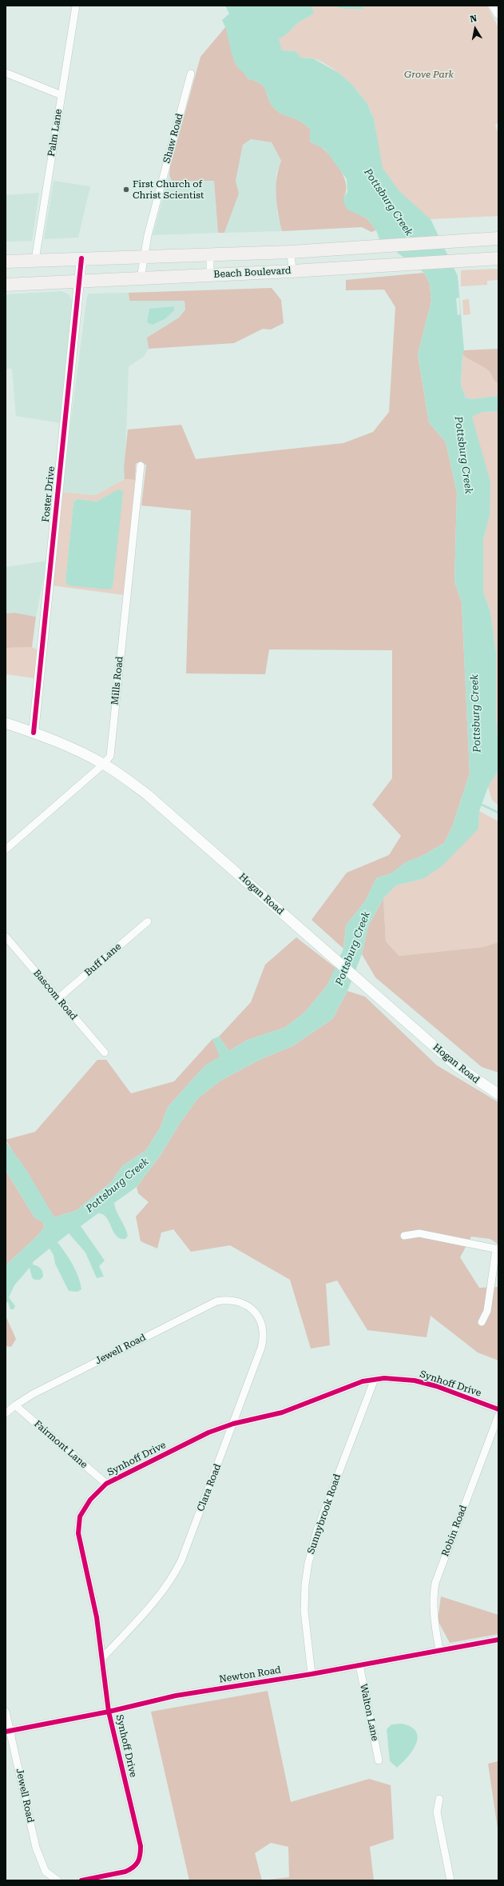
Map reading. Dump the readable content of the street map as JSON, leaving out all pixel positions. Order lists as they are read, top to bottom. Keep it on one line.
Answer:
{"streets":{"highway":["Beach Boulevard"],"main road":["Hogan Road"],"street":["Palm Lane","Shaw Road","Foster Drive","Mills Road","Buff Lane","Bascom Road","Jewell Road","Synhoff Drive","Fairmont Lane","Clara Road","Sunnybrook Road","Robin Road","Newton Road","Walton Lane"]},"crossings":[["Shaw Road","Beach Boulevard"],["Beach Boulevard","Foster Drive"],["Foster Drive","Hogan Road"],["Mills Road","Hogan Road"],["Buff Lane","Bascom Road"],["Jewell Road","Fairmont Lane"],["Jewell Road","Clara Road"],["Jewell Road","Newton Road"],["Synhoff Drive","Fairmont Lane"],["Synhoff Drive","Clara Road"],["Synhoff Drive","Sunnybrook Road"],["Synhoff Drive","Newton Road"],["Sunnybrook Road","Newton Road"],["Robin Road","Newton Road"],["Newton Road","Walton Lane"]],"water":["Pottsburg Creek"],"parks":["Grove Park"],"places":["First Church of Christ Scientist"],"north":"top"}
